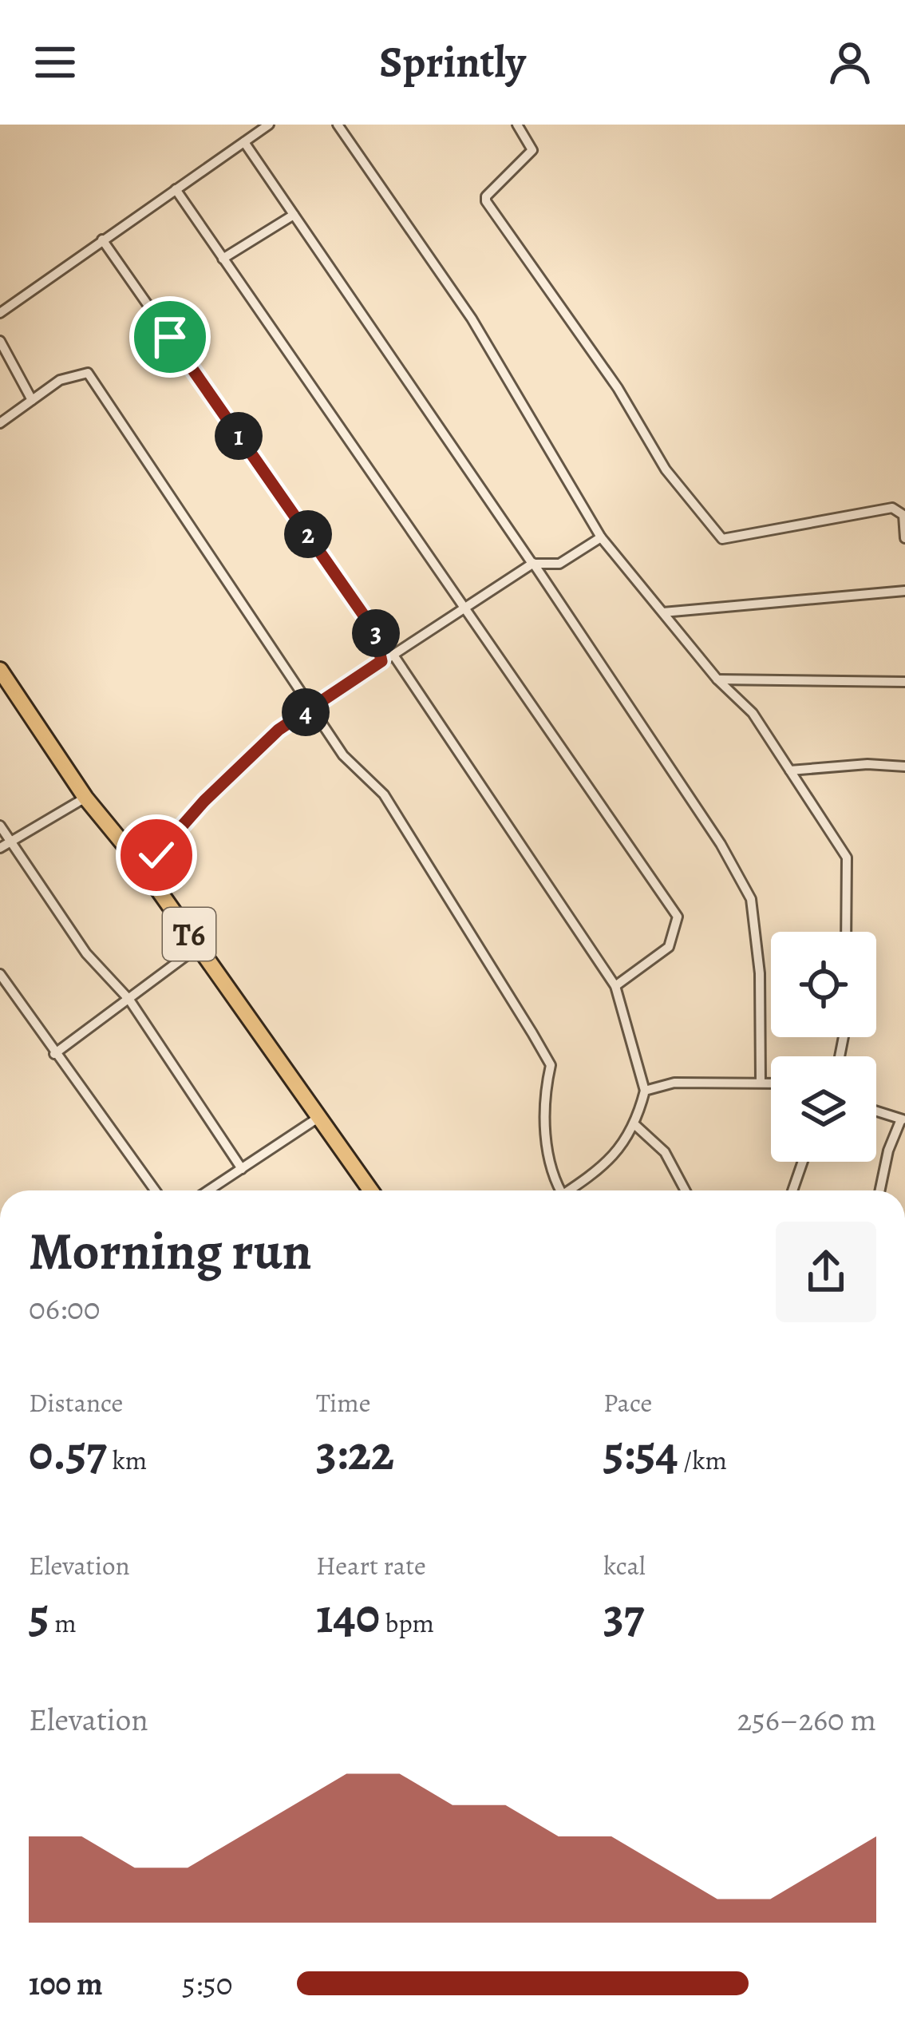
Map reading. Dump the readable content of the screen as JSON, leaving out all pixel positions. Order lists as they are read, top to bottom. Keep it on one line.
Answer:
{"streets":{"highway":["T6"]},"page":{"header":"Sprintly","pins":["1","2","3","4"],"heading":["Morning run","06:00"],"stats":[["Distance","0.57 km"],["Time","3:22"],["Pace","5:54 /km"],["Elevation","5 m"],["Heart rate","140 bpm"],["kcal","37"]],"chart":["Elevation","256–260 m"],"list":[{"name":"100 m","note":"5:50"}]}}
